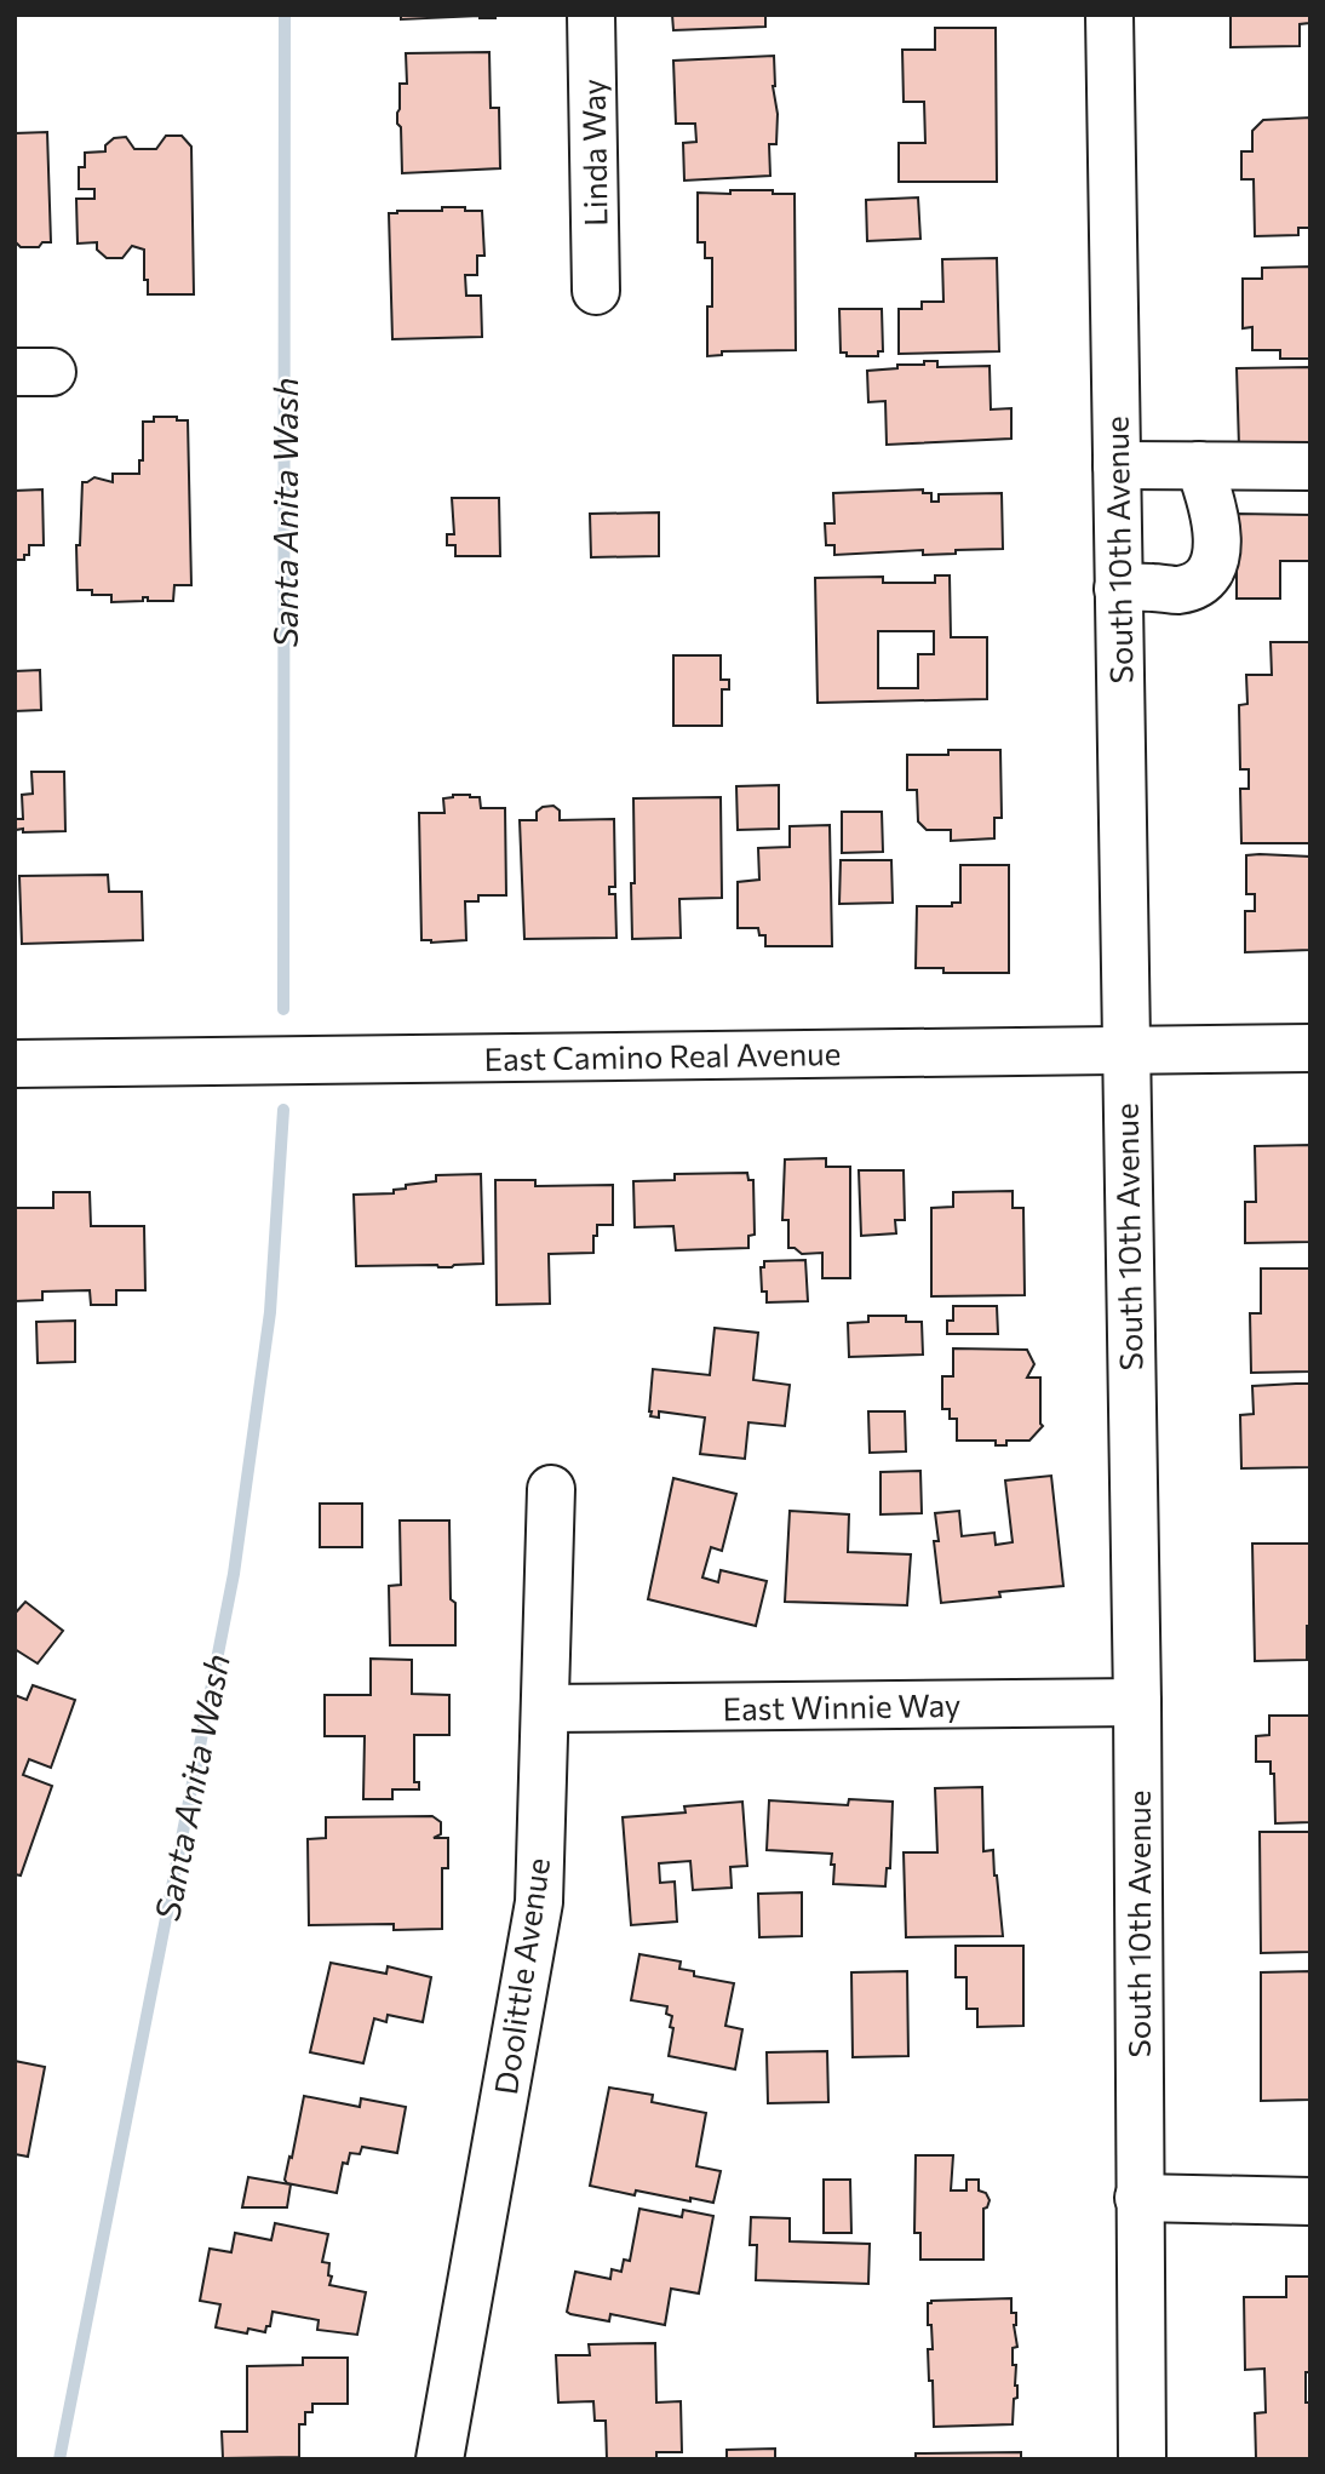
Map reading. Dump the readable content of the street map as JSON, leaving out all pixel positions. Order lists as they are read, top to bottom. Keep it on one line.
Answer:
{"streets":{"street":["Linda Way","South 10th Avenue","East Camino Real Avenue","East Winnie Way","Doolittle Avenue"]},"crossings":[["South 10th Avenue","East Camino Real Avenue"],["South 10th Avenue","East Winnie Way"],["East Winnie Way","Doolittle Avenue"]],"water":["Santa Anita Wash"]}
